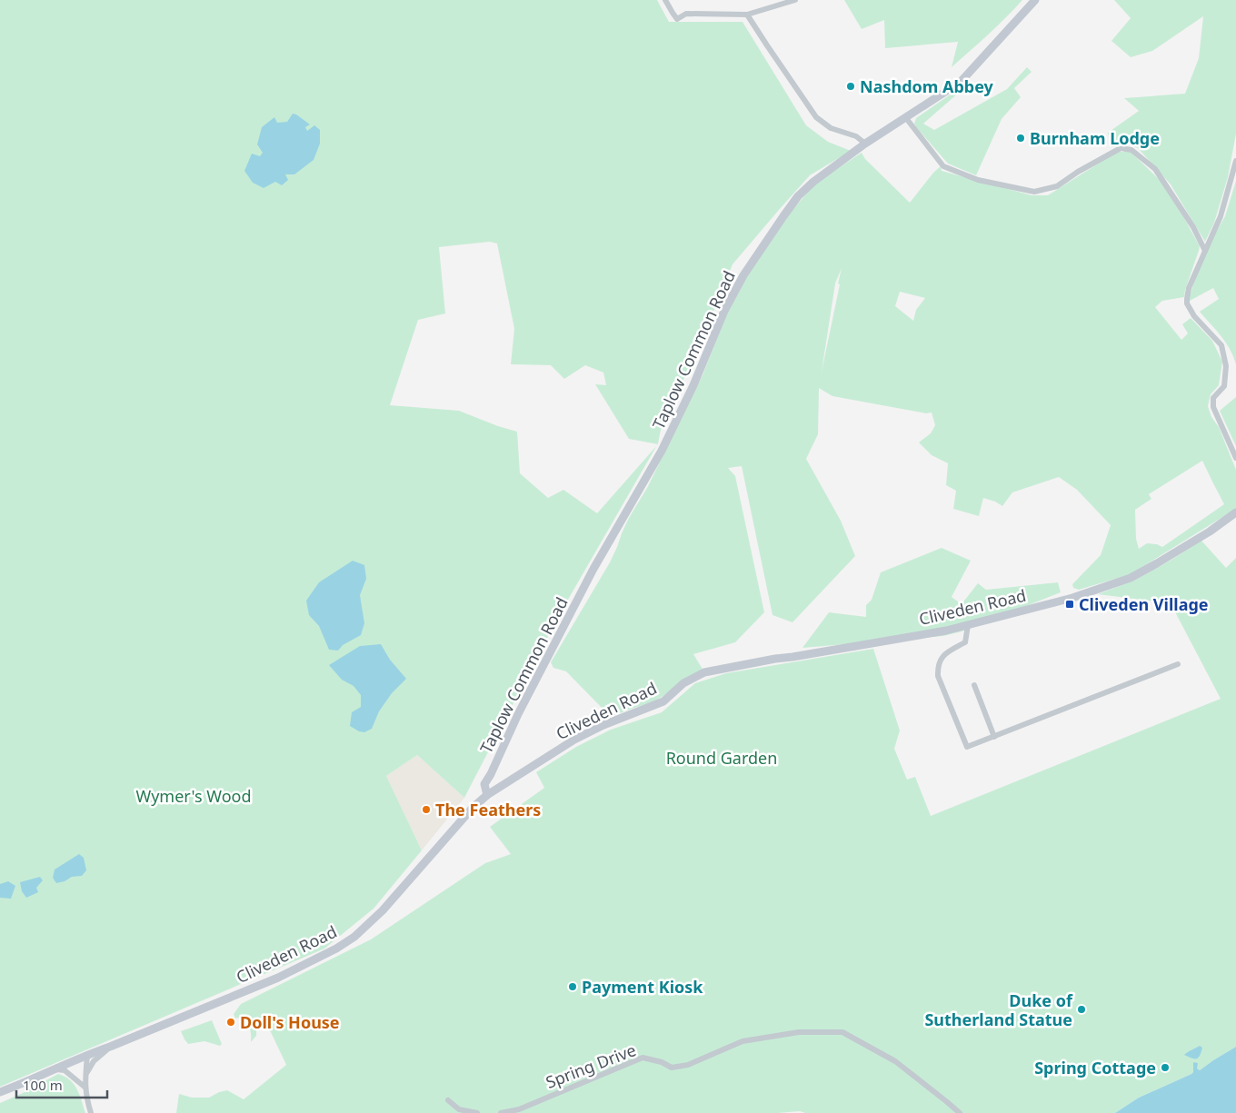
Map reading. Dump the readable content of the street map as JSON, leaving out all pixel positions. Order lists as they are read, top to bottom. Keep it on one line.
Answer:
{"streets":{"street":["Taplow Common Road","Cliveden Road","Spring Drive"]},"crossings":[["Taplow Common Road","Cliveden Road"]],"parks":["Round Garden","Wymer's Wood"],"places":{"other":["Nashdom Abbey","Burnham Lodge","The Feathers","Payment Kiosk","Duke of Sutherland Statue","Doll's House","Spring Cottage"],"transit":["Cliveden Village"]},"scale_bar":"100 m"}
